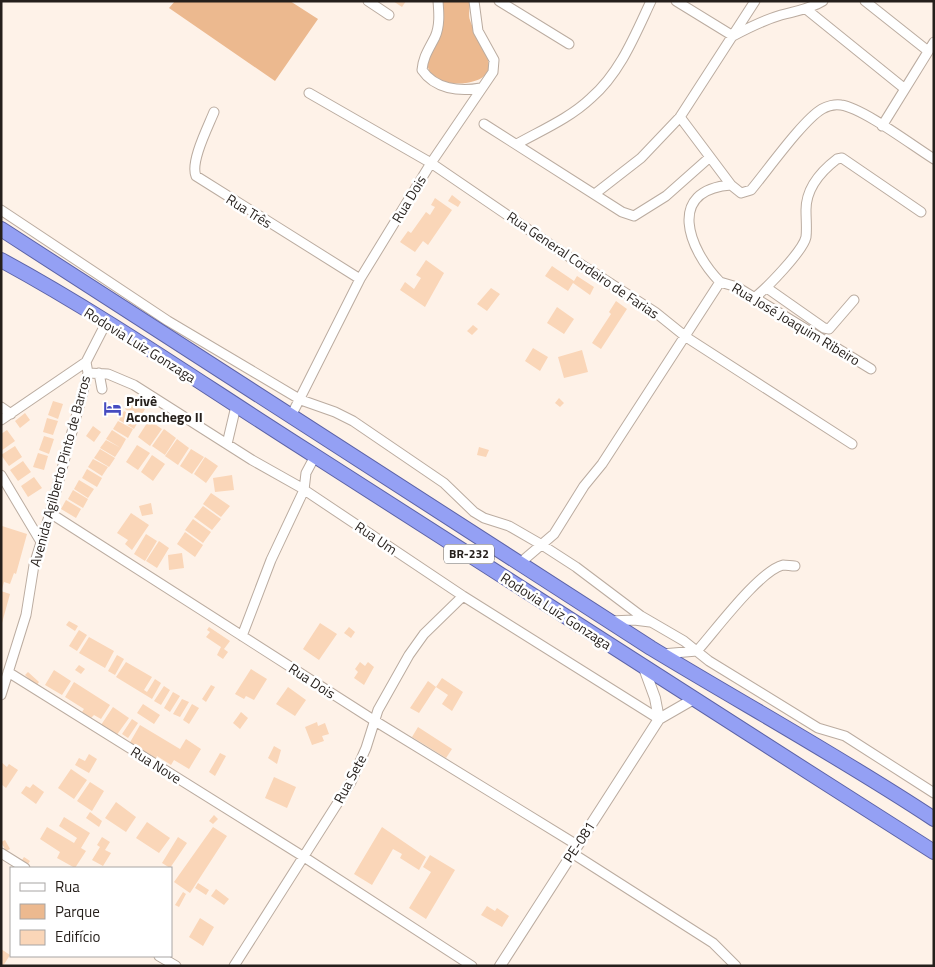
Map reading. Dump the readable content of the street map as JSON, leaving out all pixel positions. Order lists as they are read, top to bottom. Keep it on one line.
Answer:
{"streets":{"highway":["Rodovia Luiz Gonzaga","BR-232"],"street":["Rua Dois","Rua Três","Rua General Cordeiro de Farias","Rua José Joaquim Ribeiro","Avenida Agilberto Pinto de Barros","Rua Um","Rua Nove","Rua Sete","PE-081"]},"crossings":[["Rua Dois","Rua Três"],["Rua Dois","Rua General Cordeiro de Farias"],["Rua Dois","Rodovia Luiz Gonzaga"],["Rua Dois","Avenida Agilberto Pinto de Barros"],["Rua Dois","Rua Sete"],["Rua Dois","PE-081"],["Avenida Agilberto Pinto de Barros","Rua Um"],["Avenida Agilberto Pinto de Barros","Rua Nove"],["Rua Um","Rua Sete"],["Rua Um","PE-081"],["Rua Nove","Rua Sete"]],"places":{"hotel":["Privê Aconchego II"]},"legend":["Rua","Parque","Edifício"]}
